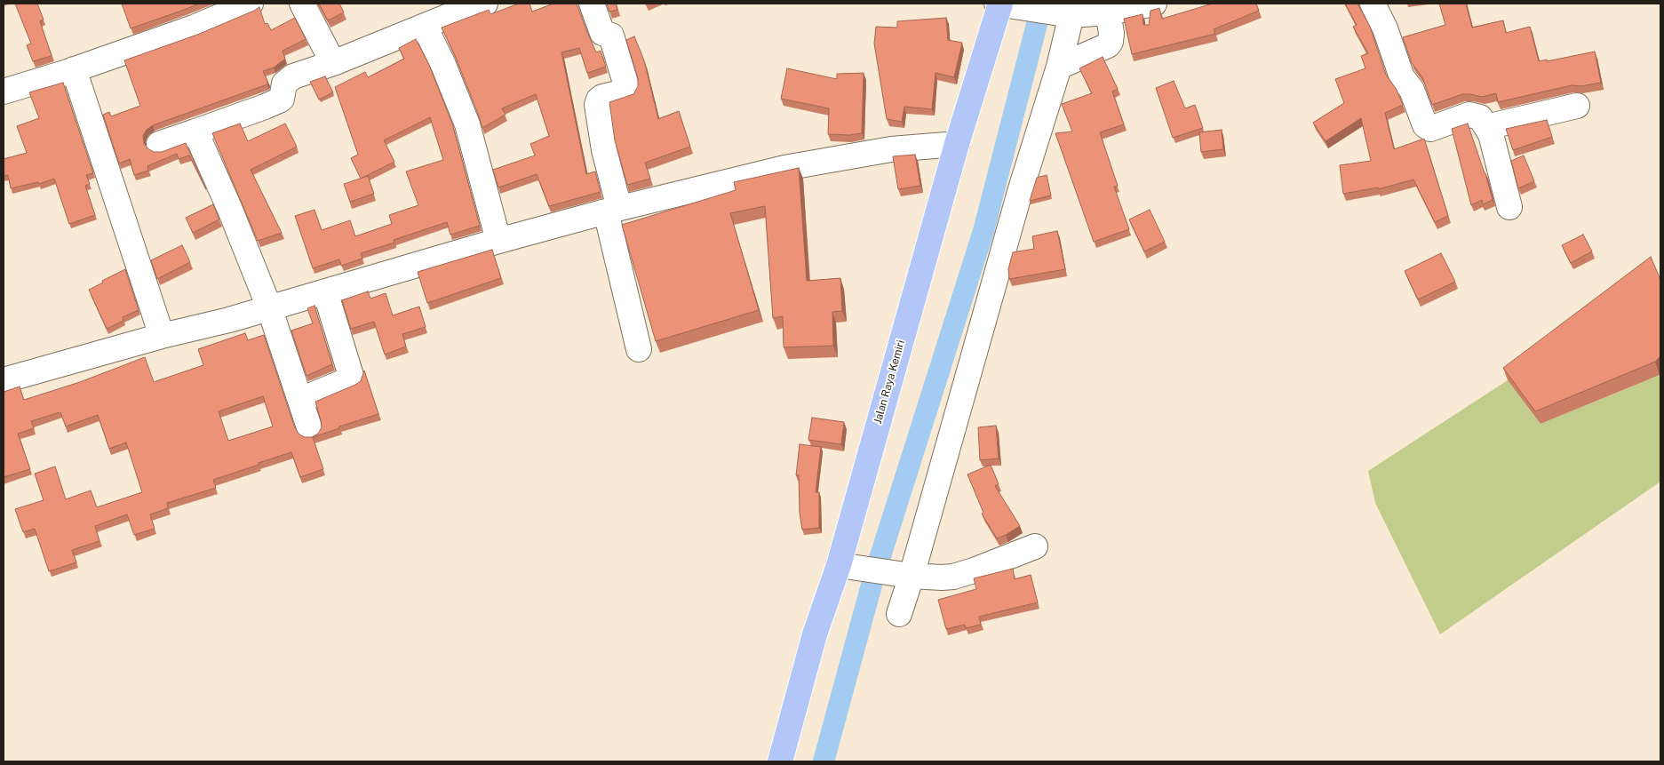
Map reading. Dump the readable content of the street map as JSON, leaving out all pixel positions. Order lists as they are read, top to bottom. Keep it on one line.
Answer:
{"streets":{"main road":["Jalan Raya Kemiri"]}}
